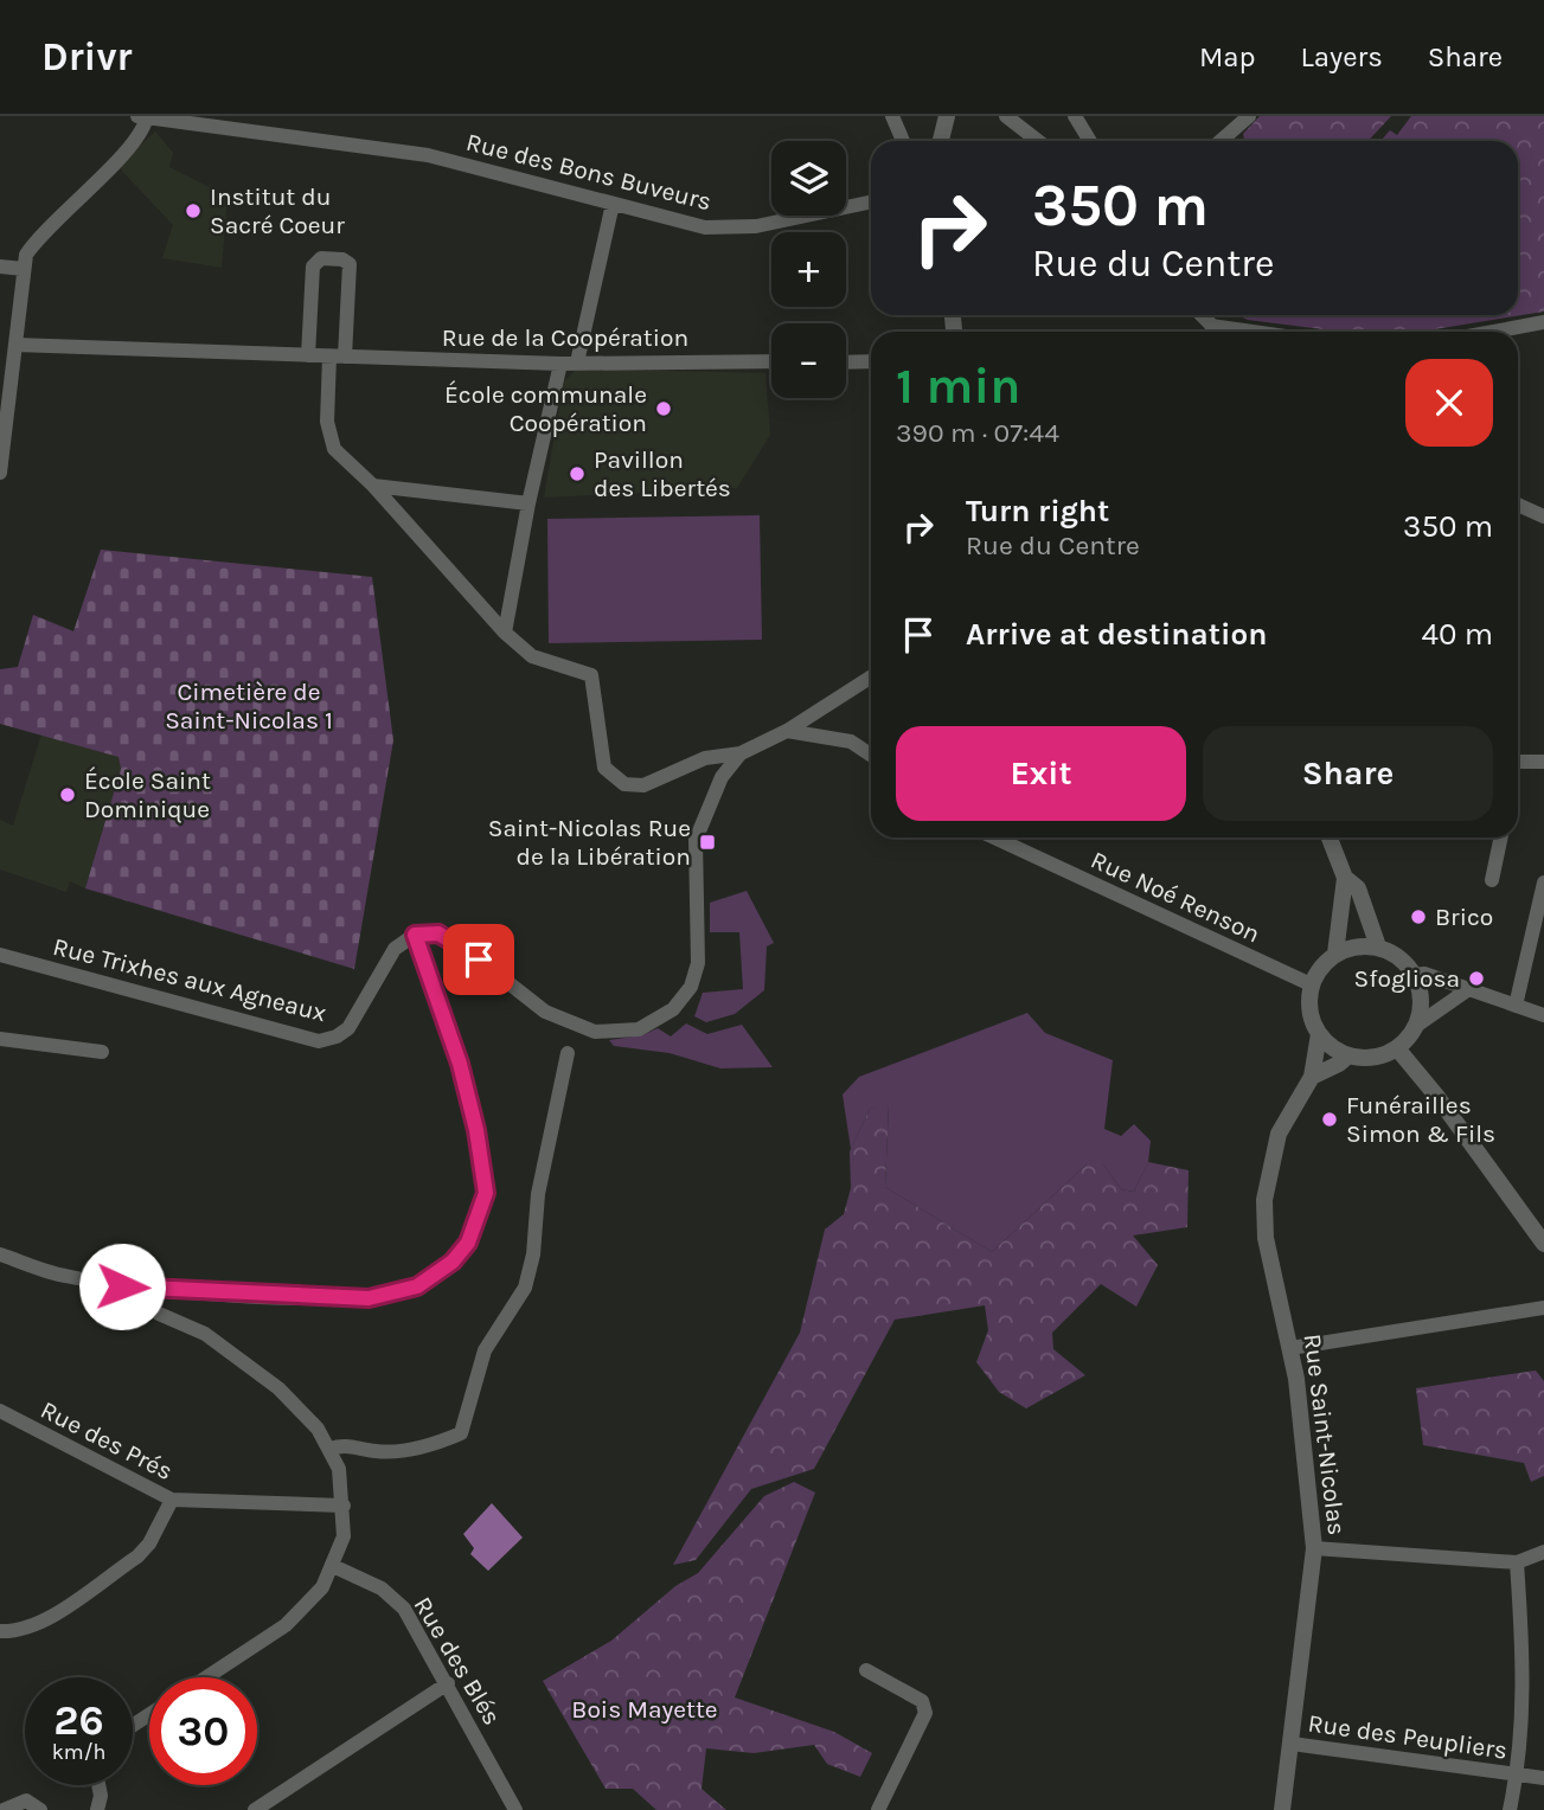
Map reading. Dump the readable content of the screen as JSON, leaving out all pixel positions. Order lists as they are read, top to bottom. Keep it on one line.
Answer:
{"streets":{"street":["Rue des Bons Buveurs","Rue de la Coopération","Rue Noé Renson","Rue Trixhes aux Agneaux","Rue Saint-Nicolas","Rue des Prés","Rue des Blés","Rue des Peupliers"]},"crossings":[["Rue Noé Renson","Rue Saint-Nicolas"],["Rue Saint-Nicolas","Rue des Peupliers"]],"parks":["Cimetière de Saint-Nicolas 1","Bois Mayette"],"places":{"other":["Institut du Sacré Coeur","École communale Coopération","Pavillon des Libertés","École Saint Dominique","Brico","Sfogliosa","Funérailles Simon & Fils"],"transit":["Saint-Nicolas Rue de la Libération"]},"page":{"header":"Drivr","nav":["Map","Layers","Share"],"map_buttons":["+","−"],"turn":["350 m","Rue du Centre"],"heading":["1 min","390 m · 07:44"],"list":[{"name":"Turn right","note":"Rue du Centre","value":"350 m"},{"name":"Arrive at destination","value":"40 m"}],"buttons":["Exit","Share"],"speed":"26 km/h","limit":"30"}}
